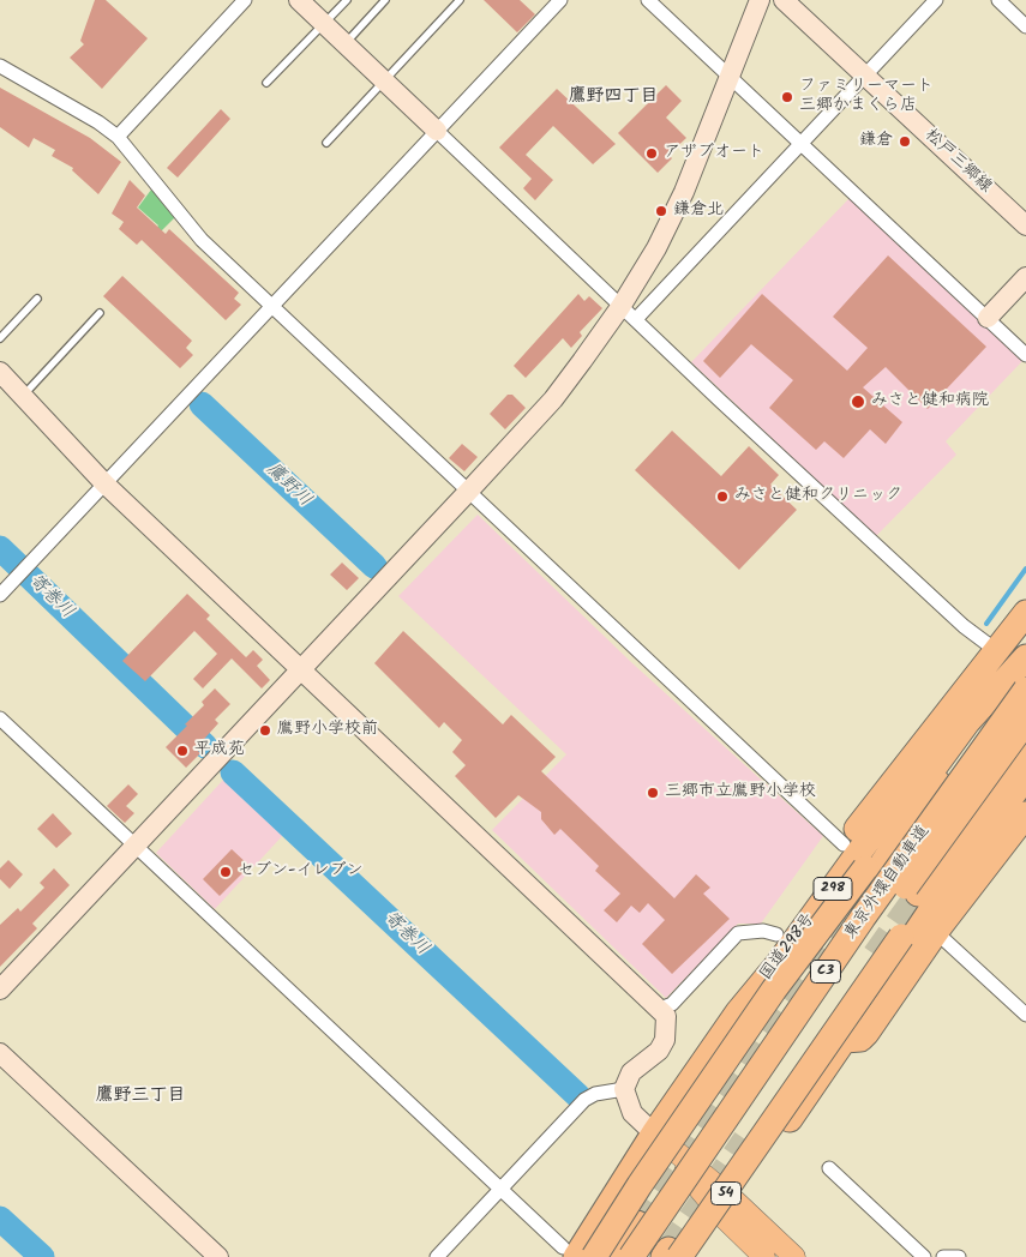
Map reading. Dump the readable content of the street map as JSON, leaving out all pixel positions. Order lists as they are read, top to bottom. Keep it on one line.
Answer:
{"streets":{"highway":["東京外環自動車道","298","国道298号","C3"],"main road":["54"],"street":["松戸三郷線"]},"crossings":[["298","国道298号"],["国道298号","54"]],"districts":["鷹野四丁目","鷹野三丁目"],"water":["鷹野川","寄巻川"],"places":["ファミリーマート 三郷かまくら店","鎌倉","アザブオート","鎌倉北","みさと健和病院","みさと健和クリニック","鷹野小学校前","平成苑","三郷市立鷹野小学校","セブン-イレブン"]}
